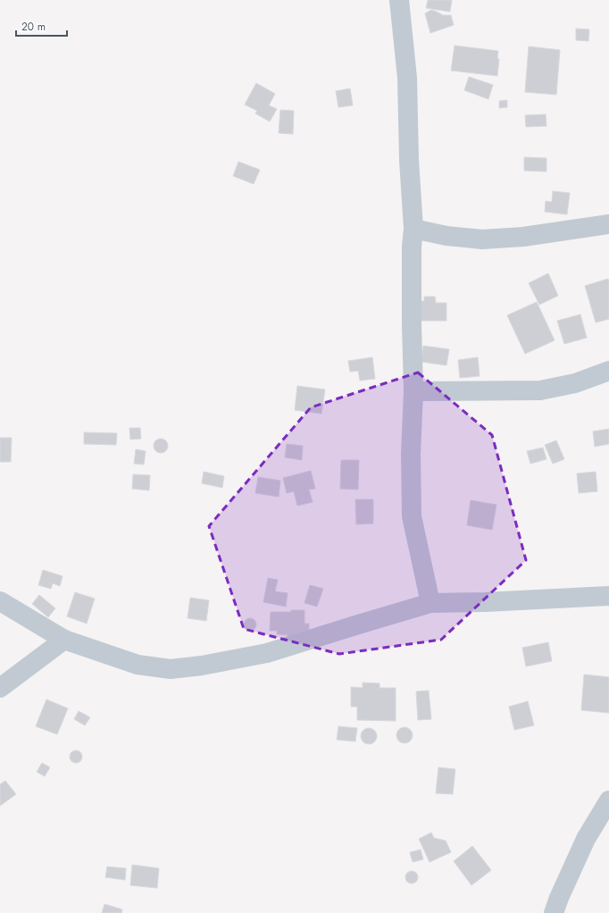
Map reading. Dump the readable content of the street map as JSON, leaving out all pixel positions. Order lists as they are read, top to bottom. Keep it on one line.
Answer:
{"scale_bar":"20 m"}
